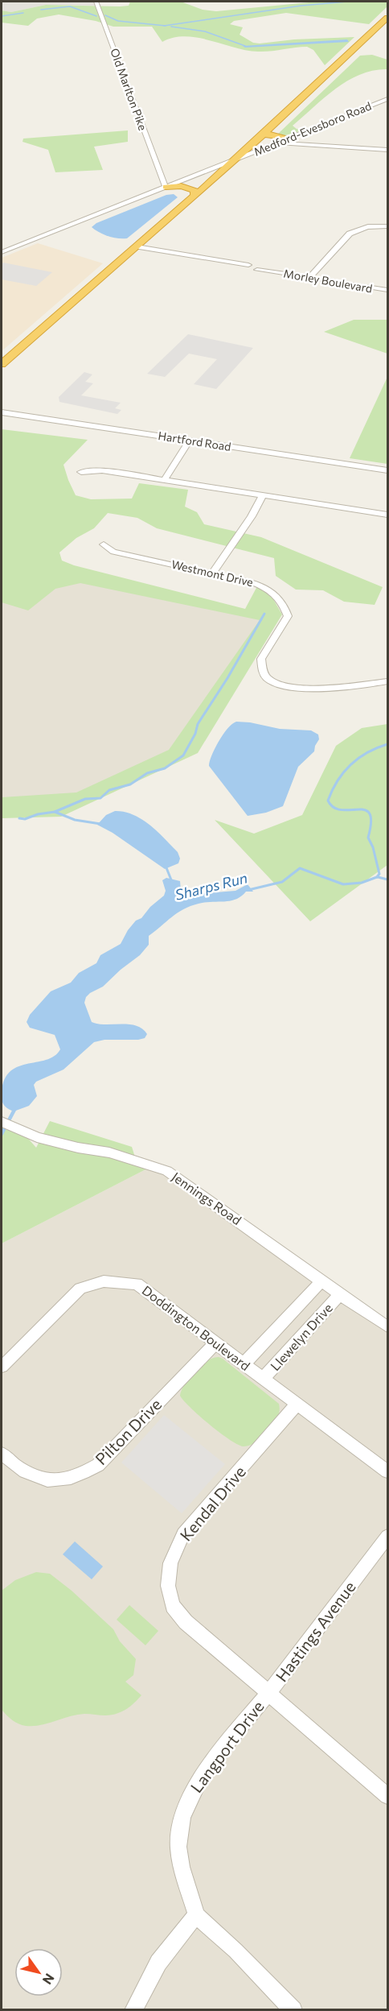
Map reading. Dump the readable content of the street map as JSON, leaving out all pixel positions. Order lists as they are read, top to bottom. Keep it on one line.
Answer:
{"streets":{"street":["Old Marlton Pike","Medford-Evesboro Road","Morley Boulevard","Hartford Road","Westmont Drive","Jennings Road","Doddington Boulevard","Llewelyn Drive","Pilton Drive","Kendal Drive","Hastings Avenue","Langport Drive"]},"crossings":[["Old Marlton Pike","Medford-Evesboro Road"],["Jennings Road","Llewelyn Drive"],["Doddington Boulevard","Llewelyn Drive"],["Doddington Boulevard","Pilton Drive"],["Doddington Boulevard","Kendal Drive"],["Kendal Drive","Hastings Avenue"],["Kendal Drive","Langport Drive"],["Hastings Avenue","Langport Drive"]],"water":["Sharps Run"],"north":"bottom right"}
